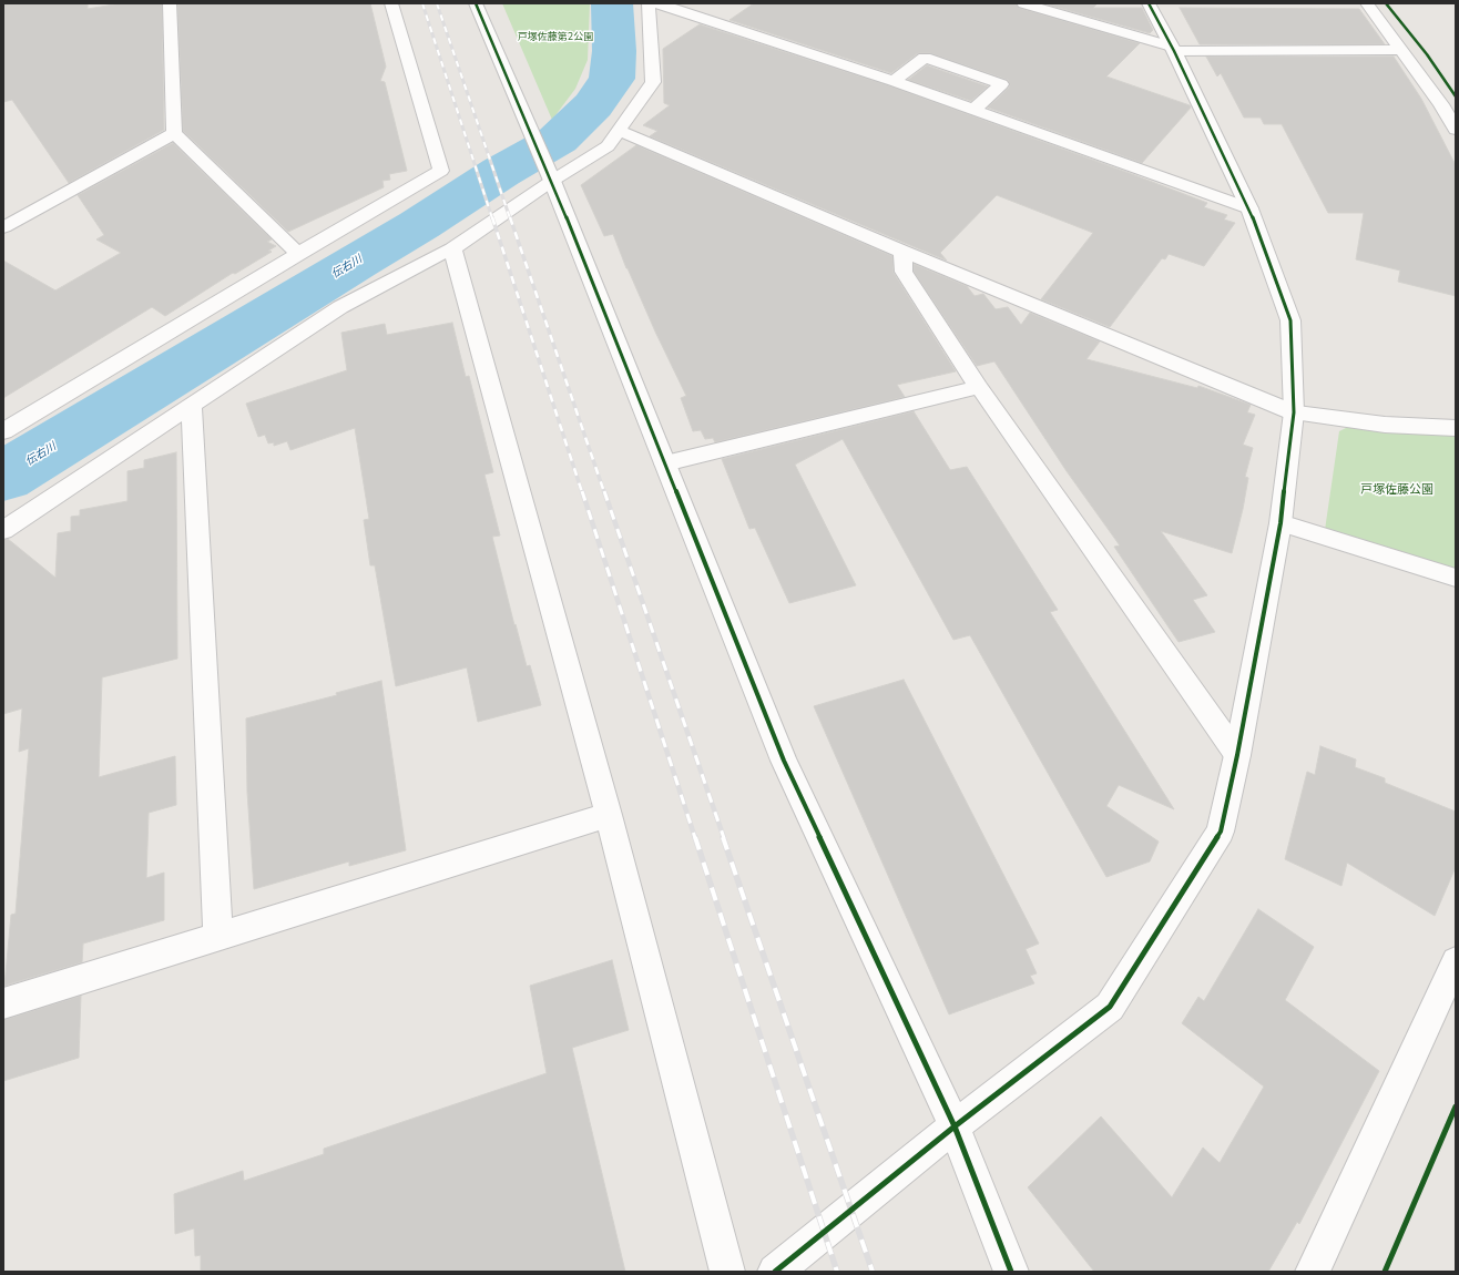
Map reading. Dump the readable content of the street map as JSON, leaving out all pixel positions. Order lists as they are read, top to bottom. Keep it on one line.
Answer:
{"water":["伝右川"],"parks":["戸塚佐藤第2公園","戸塚佐藤公園"]}
